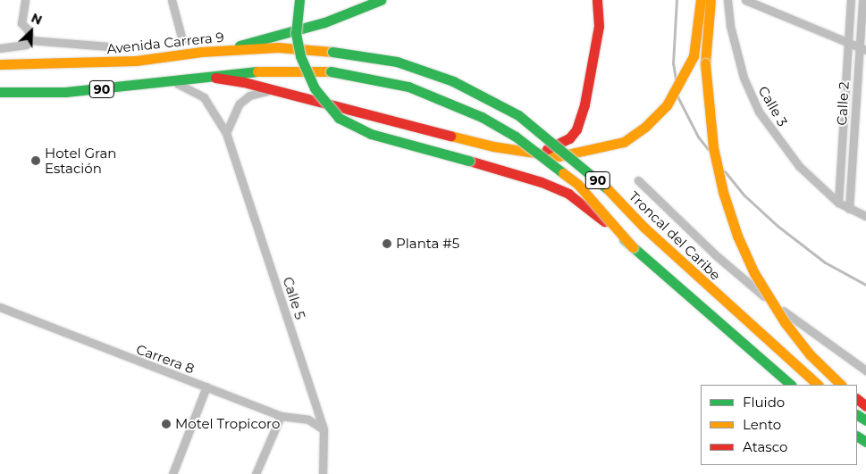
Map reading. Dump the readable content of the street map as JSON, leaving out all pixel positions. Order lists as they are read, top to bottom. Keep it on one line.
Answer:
{"streets":{"main road":["Avenida Carrera 9","90","Troncal del Caribe"],"street":["Calle 2","Calle 3","Calle 5","Carrera 8"]},"crossings":[["Avenida Carrera 9","Troncal del Caribe"],["90","Calle 5"],["Calle 2","Calle 3"],["Calle 5","Carrera 8"]],"places":["Hotel Gran Estación","Planta #5","Motel Tropicoro"],"legend":["Fluido","Lento","Atasco"],"north":"top right"}
